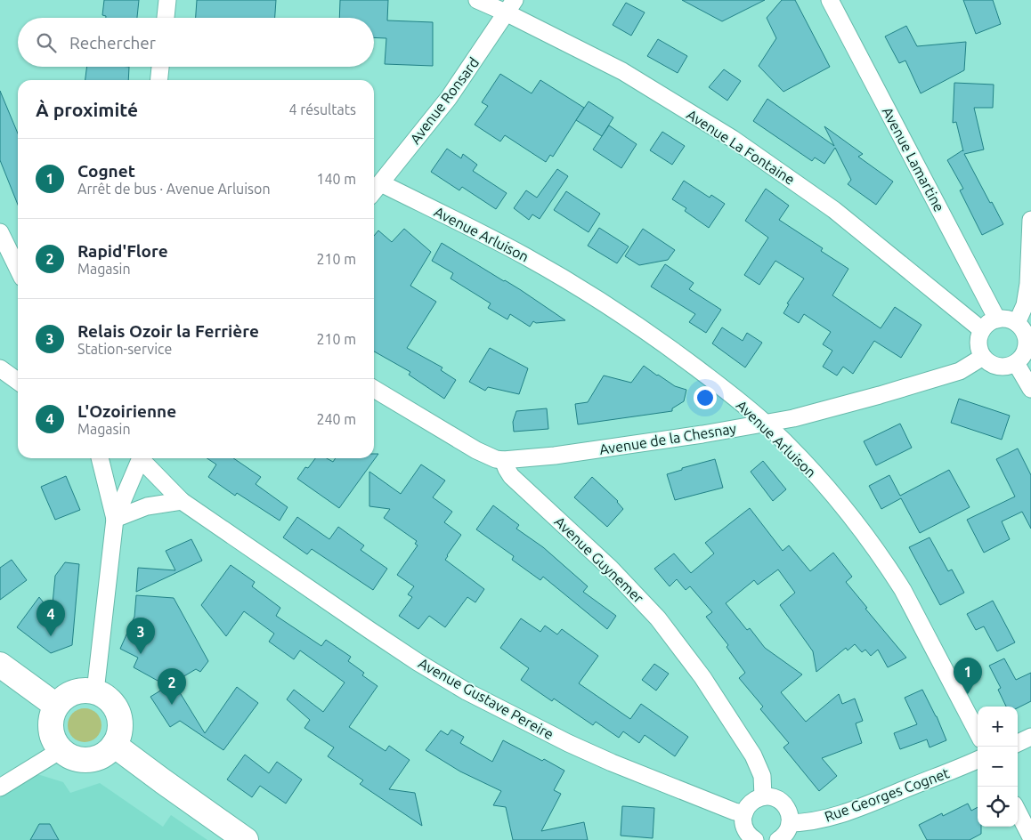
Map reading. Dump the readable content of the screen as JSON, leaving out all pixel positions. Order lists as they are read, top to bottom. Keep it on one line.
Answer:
{"streets":{"street":["Avenue Ronsard","Avenue La Fontaine","Avenue Lamartine","Avenue Arluison","Avenue de la Chesnay","Avenue Guynemer","Avenue Gustave Pereire","Rue Georges Cognet"]},"crossings":[["Avenue Ronsard","Avenue La Fontaine"],["Avenue Ronsard","Avenue Arluison"],["Avenue La Fontaine","Avenue Lamartine"],["Avenue La Fontaine","Avenue de la Chesnay"],["Avenue Lamartine","Avenue de la Chesnay"],["Avenue Arluison","Avenue de la Chesnay"],["Avenue de la Chesnay","Avenue Guynemer"]],"page":{"search":"Rechercher","heading":["À proximité","4 résultats"],"list":[{"mark":"1","name":"Cognet","note":"Arrêt de bus · Avenue Arluison","value":"140 m"},{"mark":"2","name":"Rapid'Flore","note":"Magasin","value":"210 m"},{"mark":"3","name":"Relais Ozoir la Ferrière","note":"Station-service","value":"210 m"},{"mark":"4","name":"L'Ozoirienne","note":"Magasin","value":"240 m"}],"pins":["4","3","1","2"],"map_buttons":["+","−"]}}
